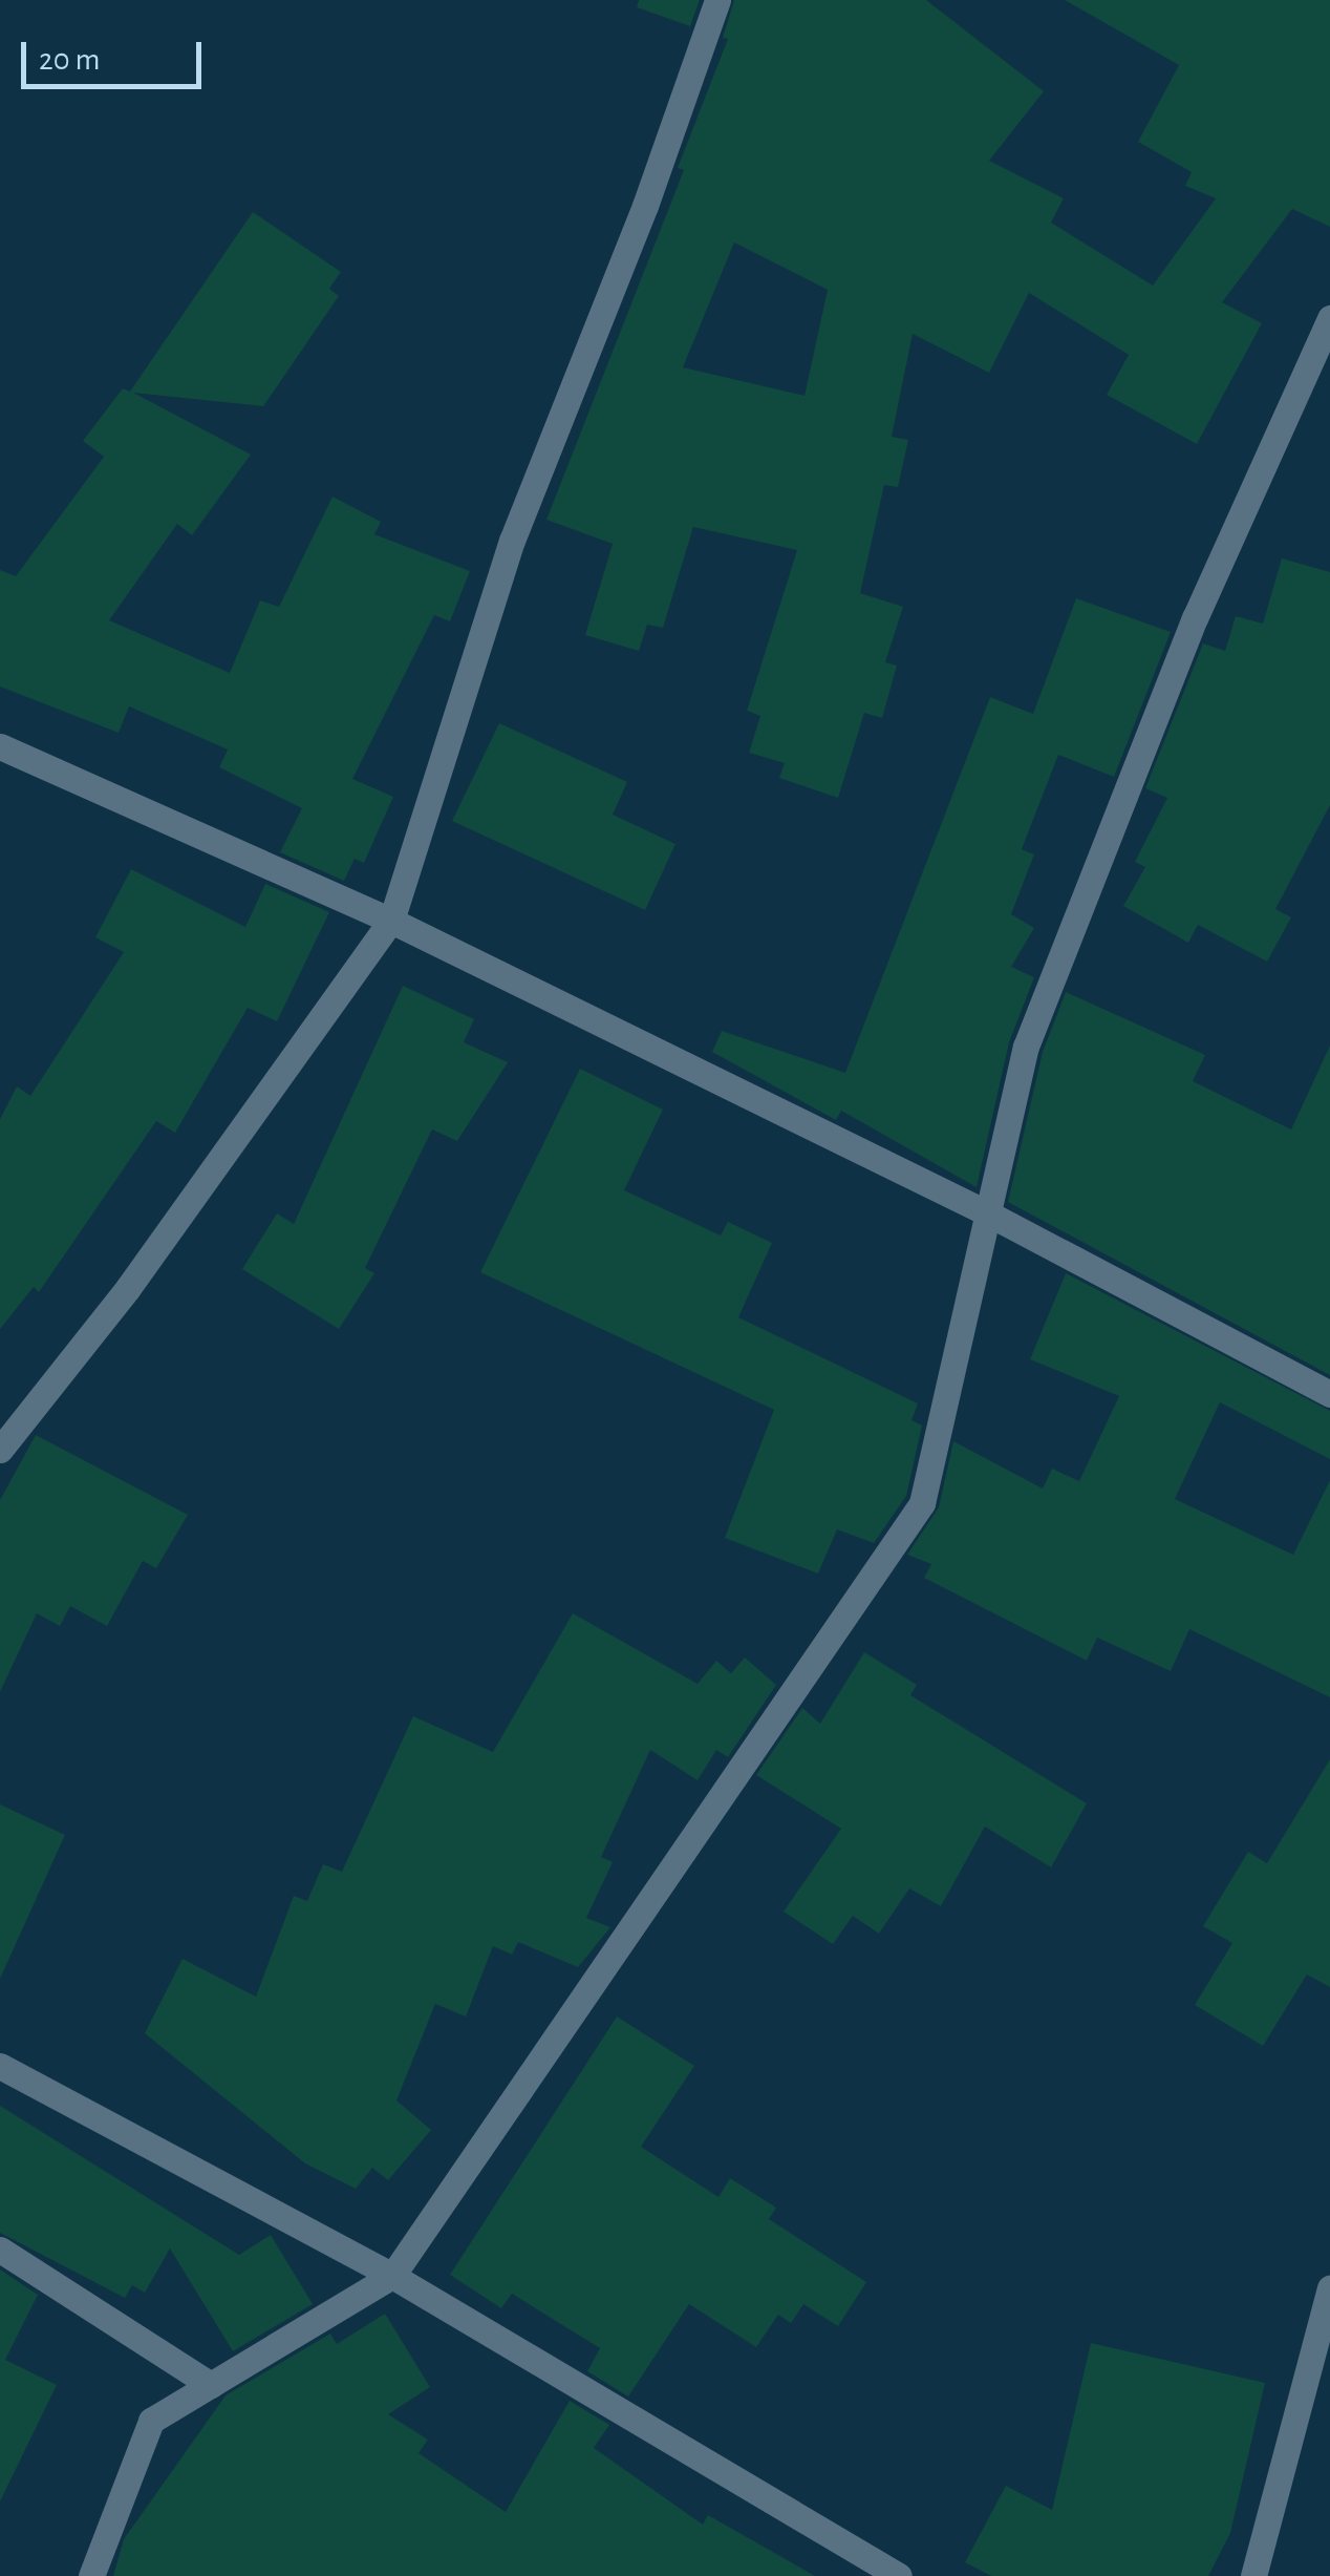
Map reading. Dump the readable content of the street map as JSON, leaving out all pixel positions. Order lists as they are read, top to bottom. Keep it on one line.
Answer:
{"scale_bar":"20 m"}
